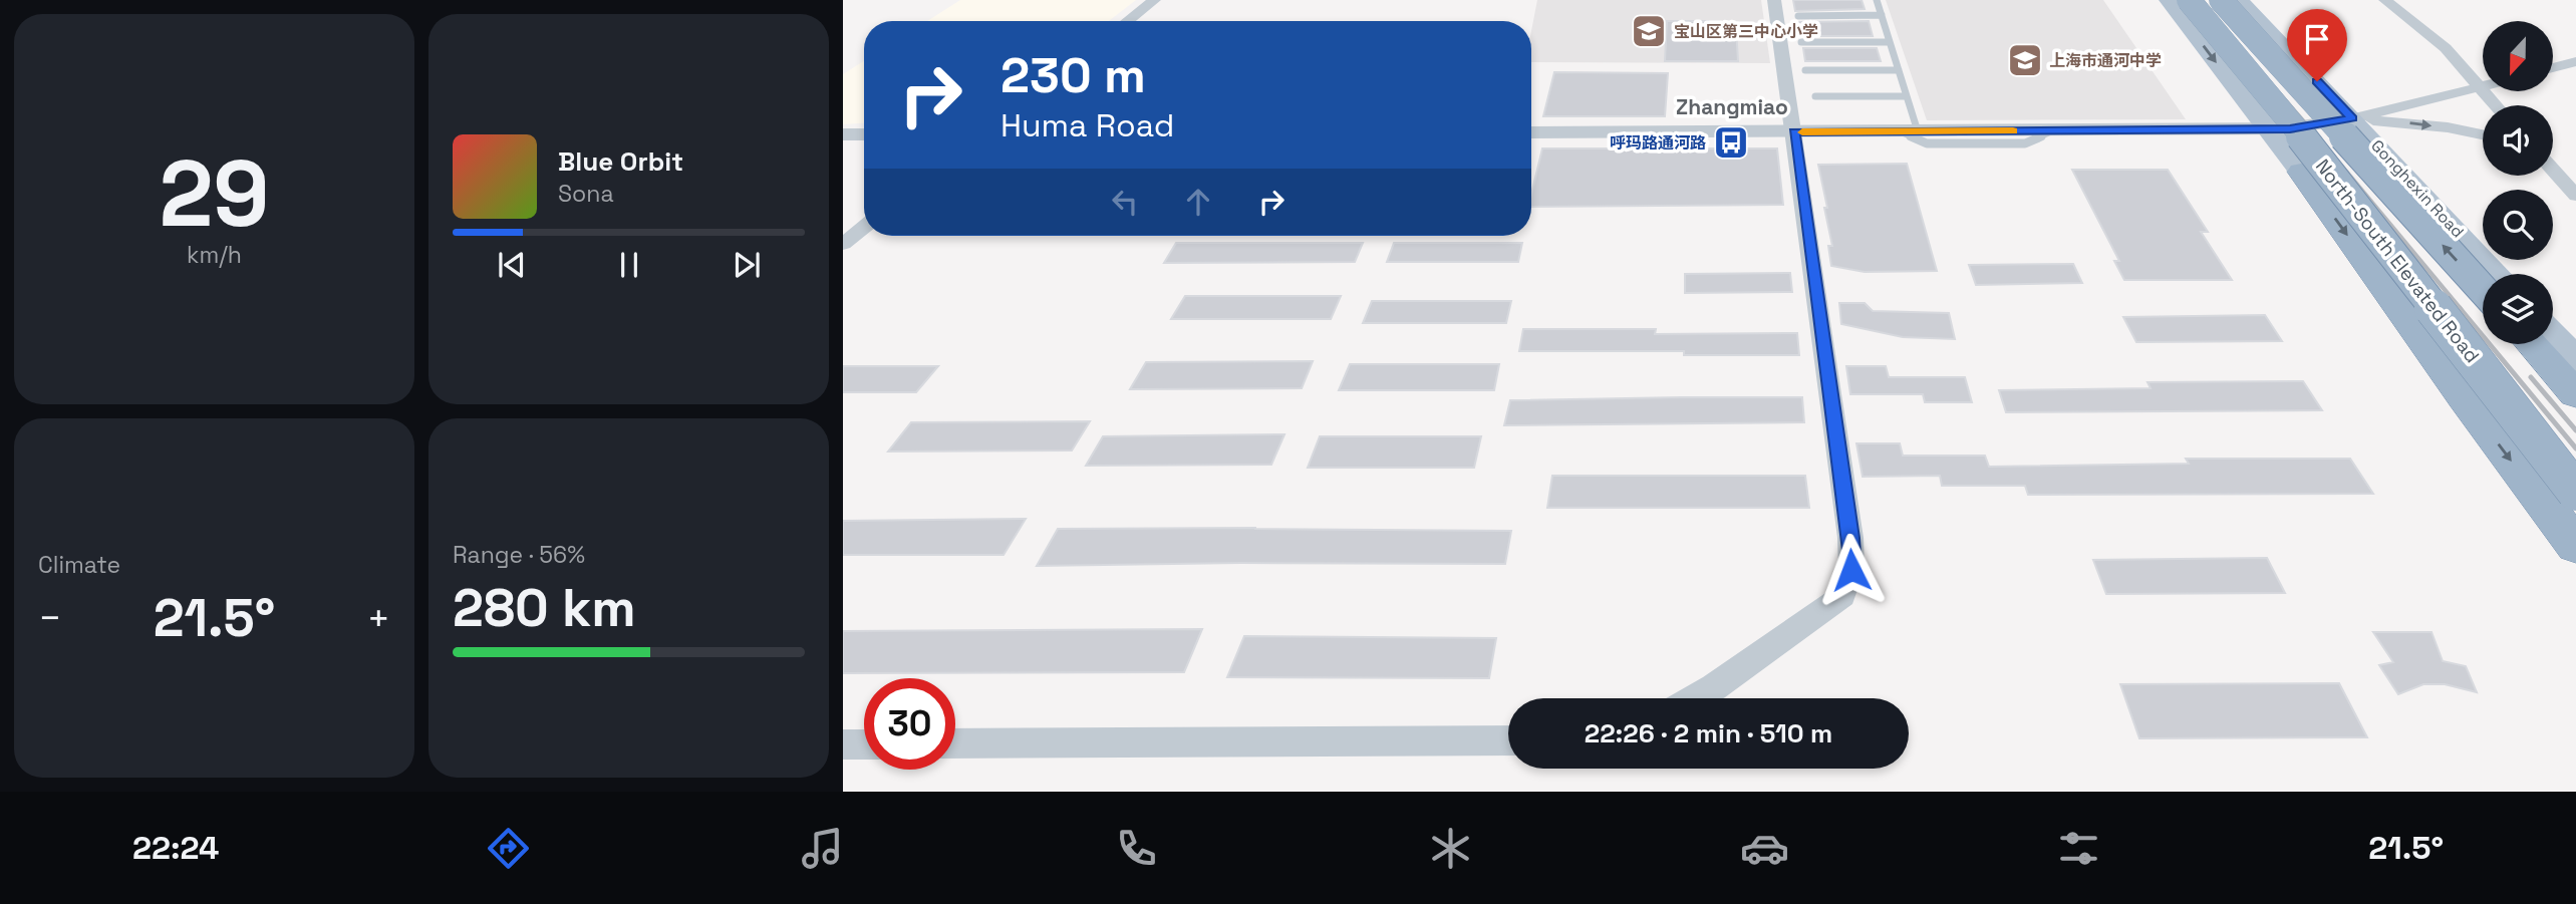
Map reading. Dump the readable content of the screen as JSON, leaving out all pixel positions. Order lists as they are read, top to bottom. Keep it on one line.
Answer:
{"streets":{"highway":["North-South Elevated Road"],"main road":["Gonghexin Road"]},"crossings":[["Gonghexin Road","North-South Elevated Road"]],"districts":["Zhangmiao"],"places":{"school or university":["宝山区第三中心小学","上海市通河中学"],"bus stop":["呼玛路通河路"]},"north":"bottom","page":{"tile":[["29","km/h"],"Climate",["Range · 56%","280 km"]],"turn":["230 m","Huma Road"],"song":["Blue Orbit","Sona"],"heat":["−","21.5°","+"],"limit":"30","trip":"22:26 · 2 min · 510 m","tabs":["22:24","21.5°"]}}
